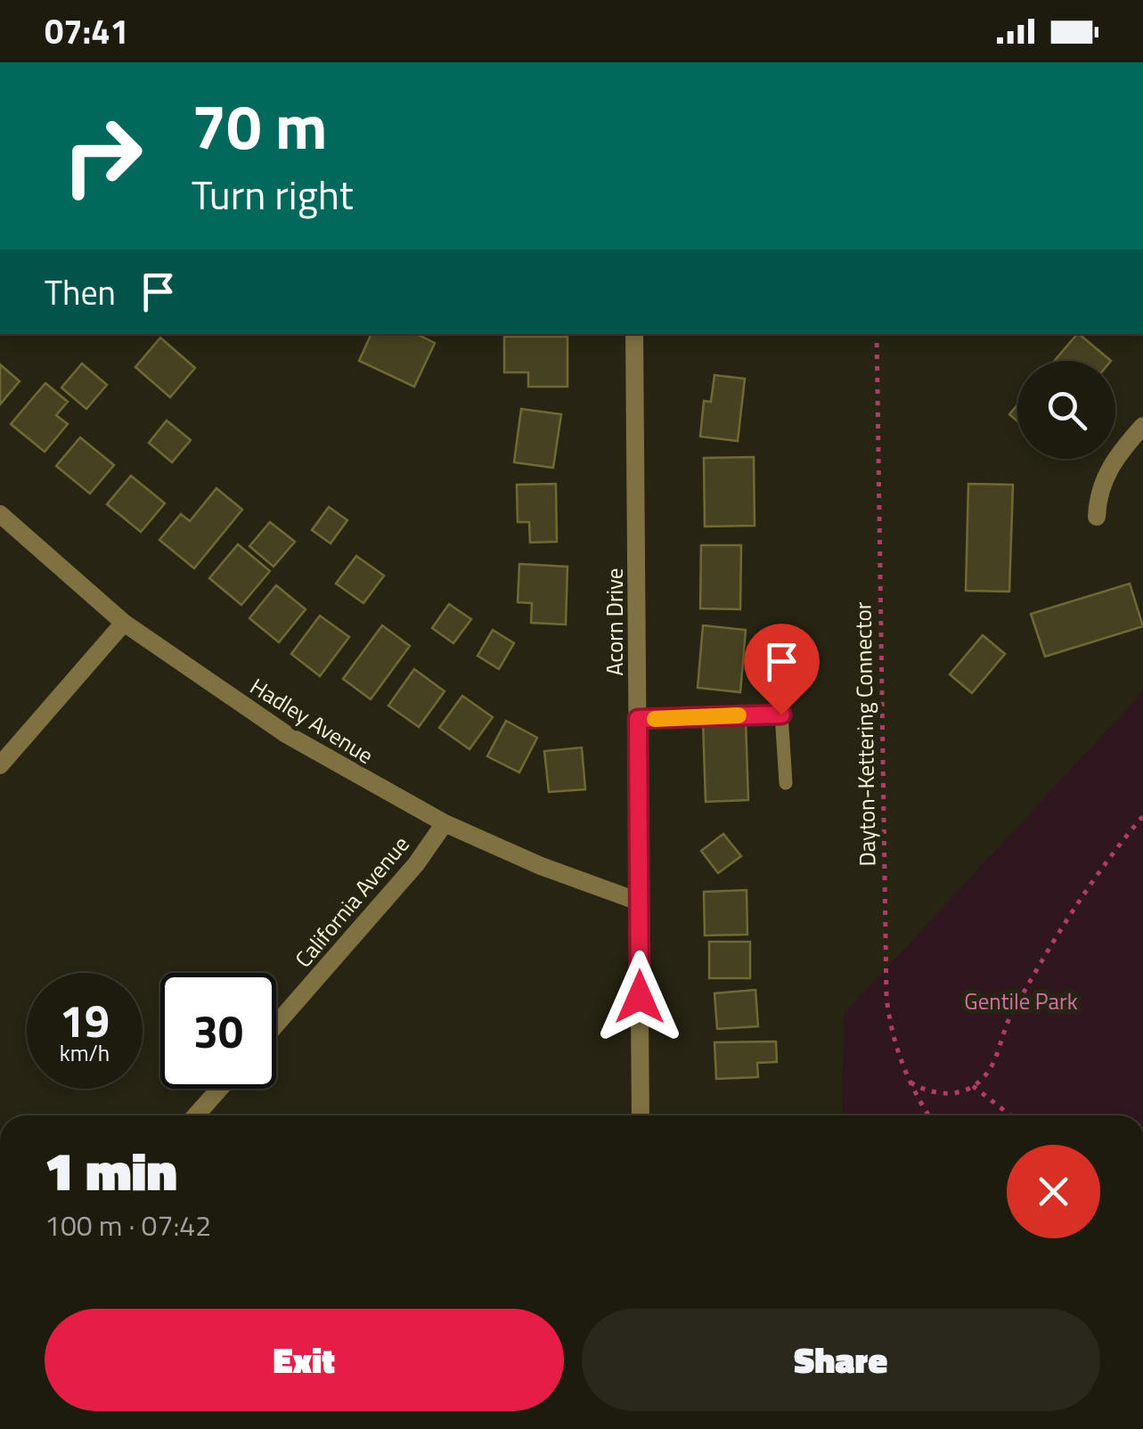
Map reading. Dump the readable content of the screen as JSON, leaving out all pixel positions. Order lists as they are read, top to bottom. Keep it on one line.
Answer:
{"streets":{"street":["Acorn Drive","Hadley Avenue","California Avenue"],"path":["Dayton-Kettering Connector"]},"crossings":[["Acorn Drive","Hadley Avenue"],["Hadley Avenue","California Avenue"]],"parks":["Gentile Park"],"page":{"status":"07:41","turn":["70 m","Turn right"],"then":"Then","speed":"19 km/h","limit":"30","heading":["1 min","100 m · 07:42"],"buttons":["Exit","Share"]}}
